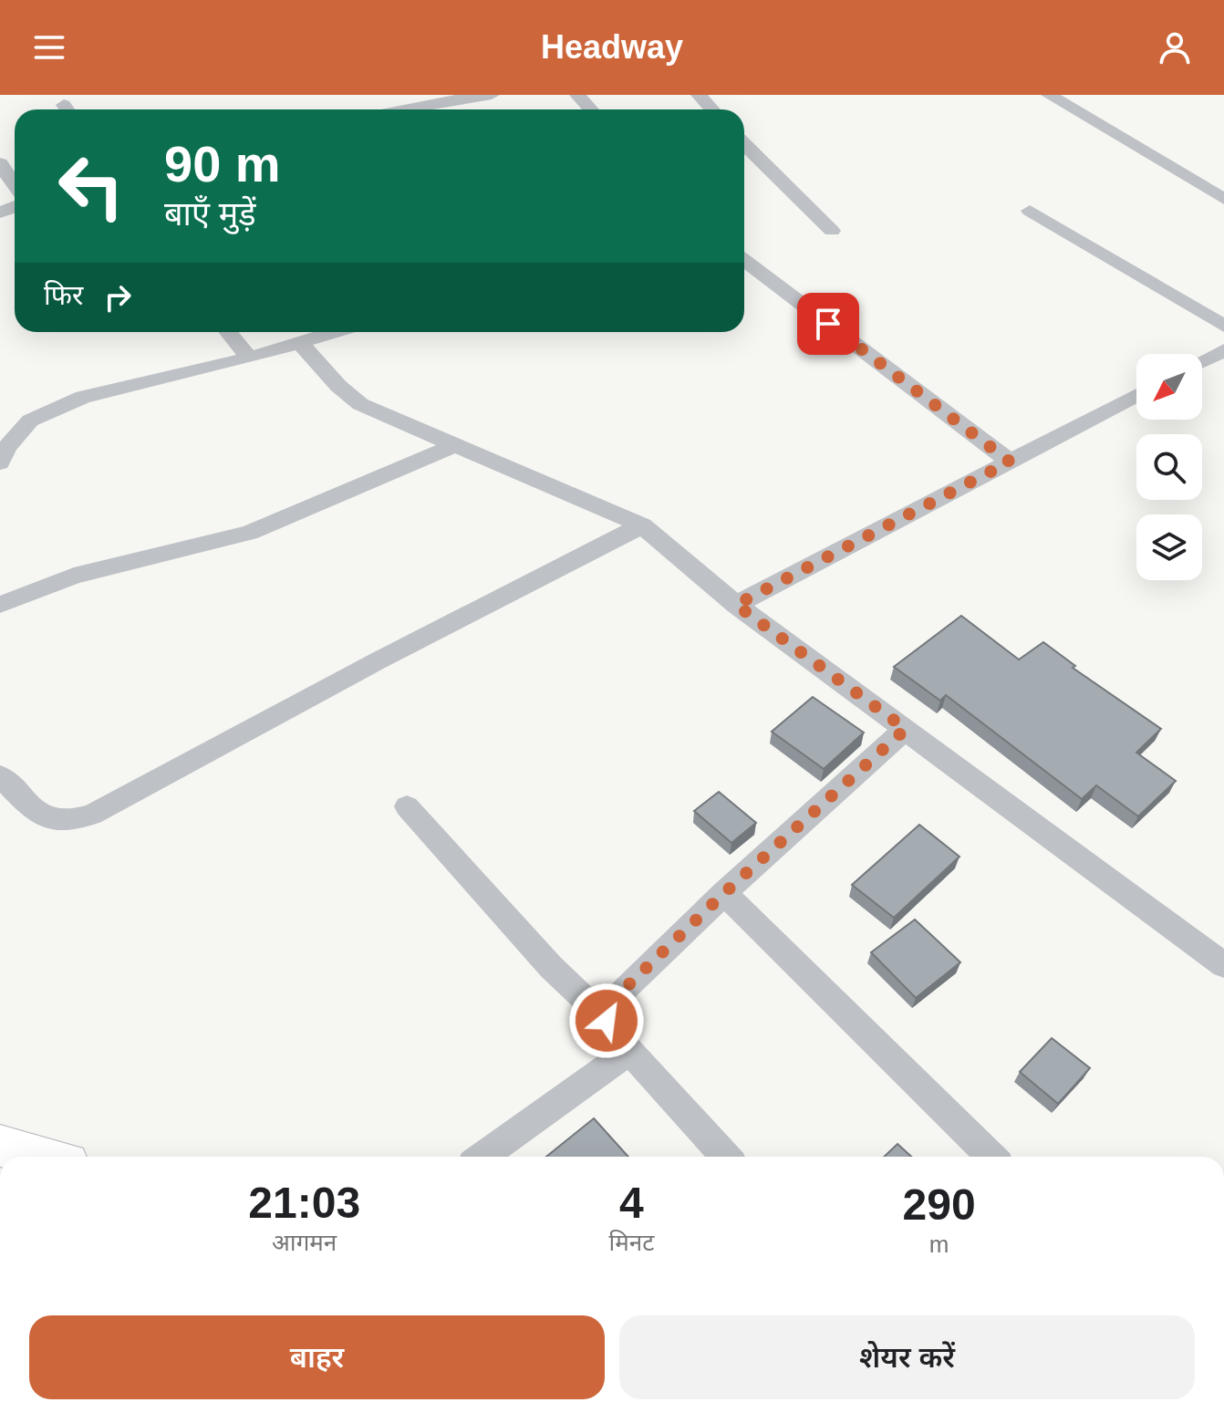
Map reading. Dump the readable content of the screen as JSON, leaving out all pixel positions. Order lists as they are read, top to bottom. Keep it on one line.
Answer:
{"north":"bottom left","page":{"header":"Headway","turn":["90 m","बाएँ मुड़ें"],"then":"फिर","eta":["21:03","आगमन","4","मिनट","290","m"],"buttons":["बाहर","शेयर करें"]}}
